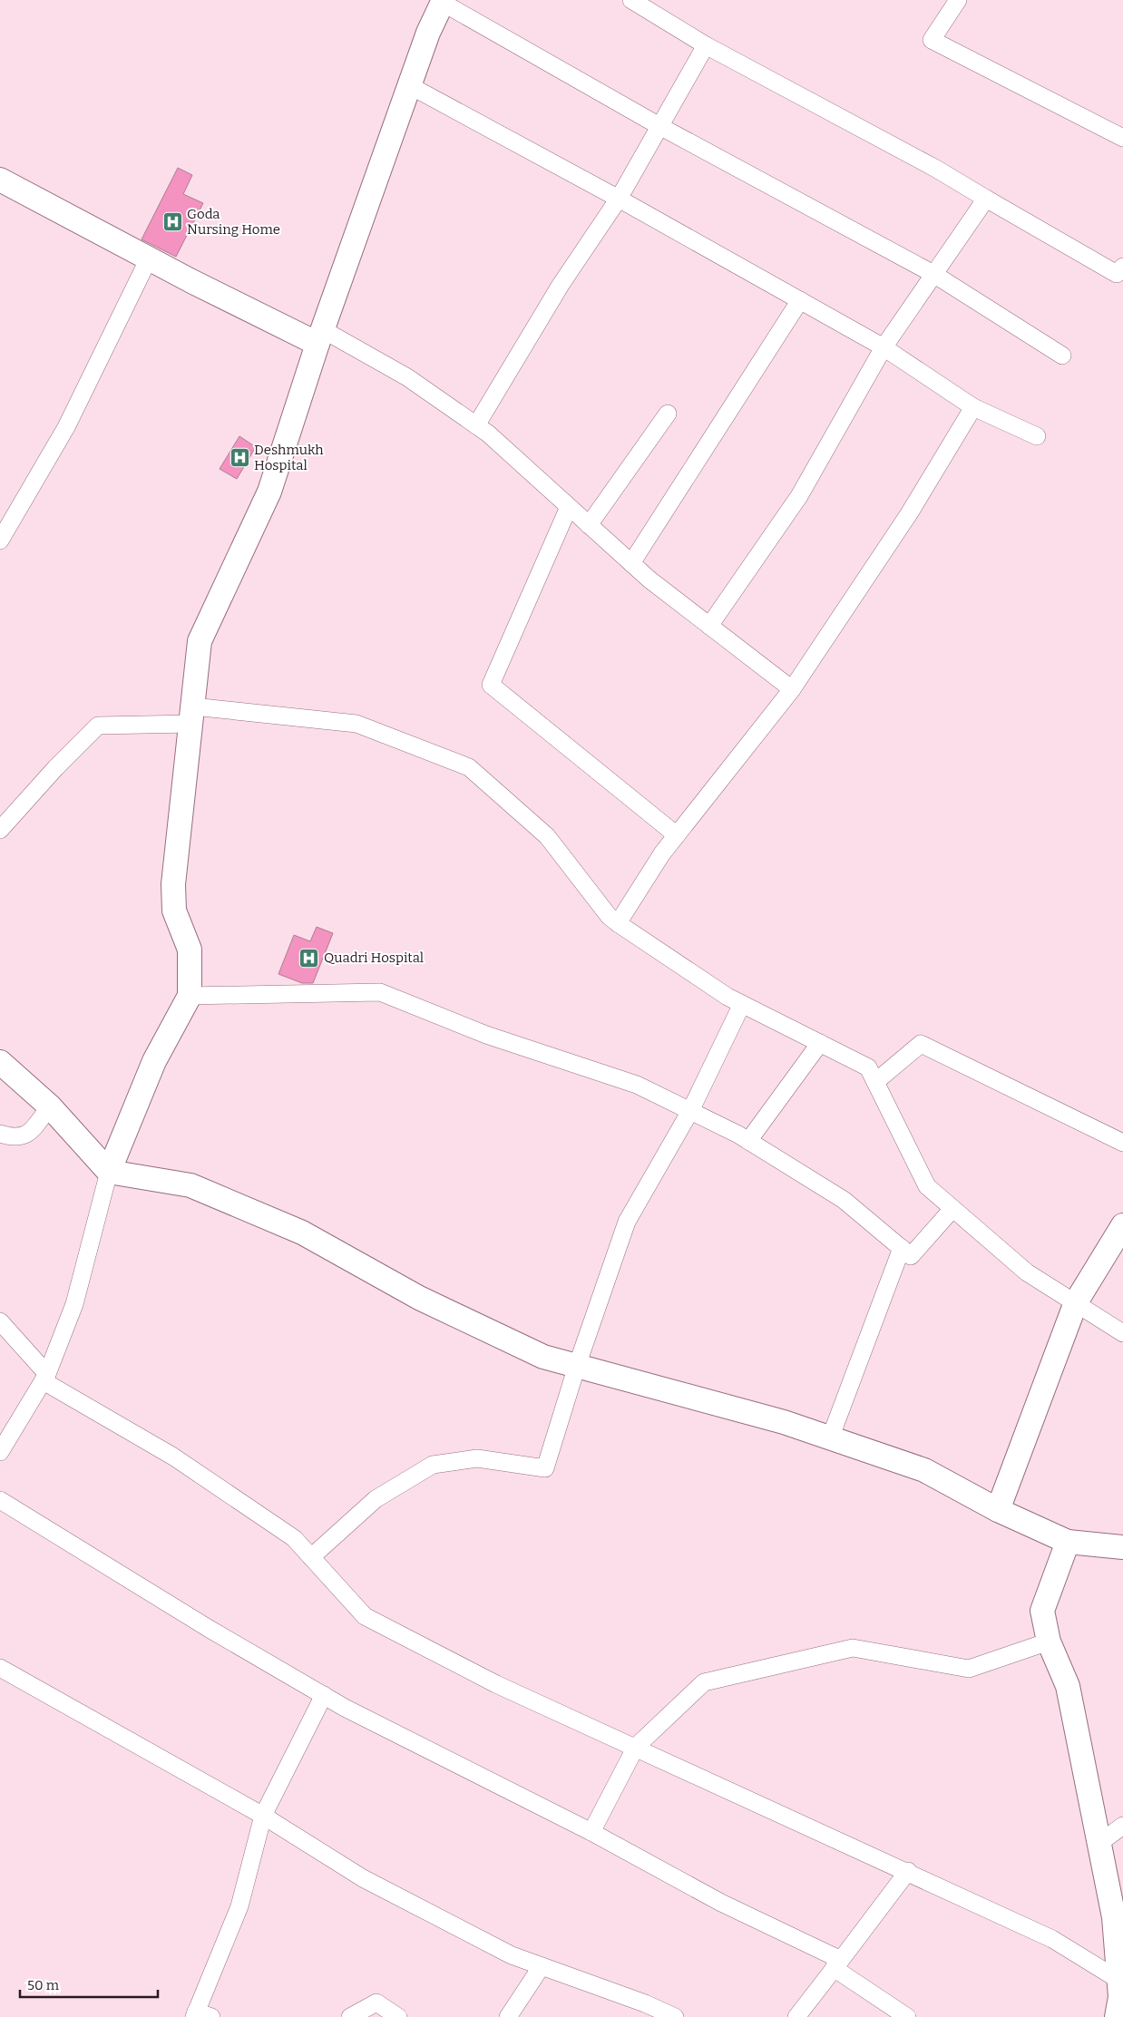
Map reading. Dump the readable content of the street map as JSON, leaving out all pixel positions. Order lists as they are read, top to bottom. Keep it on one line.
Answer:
{"places":{"hospital":["Goda Nursing Home","Deshmukh Hospital","Quadri Hospital"]},"scale_bar":"50 m"}
